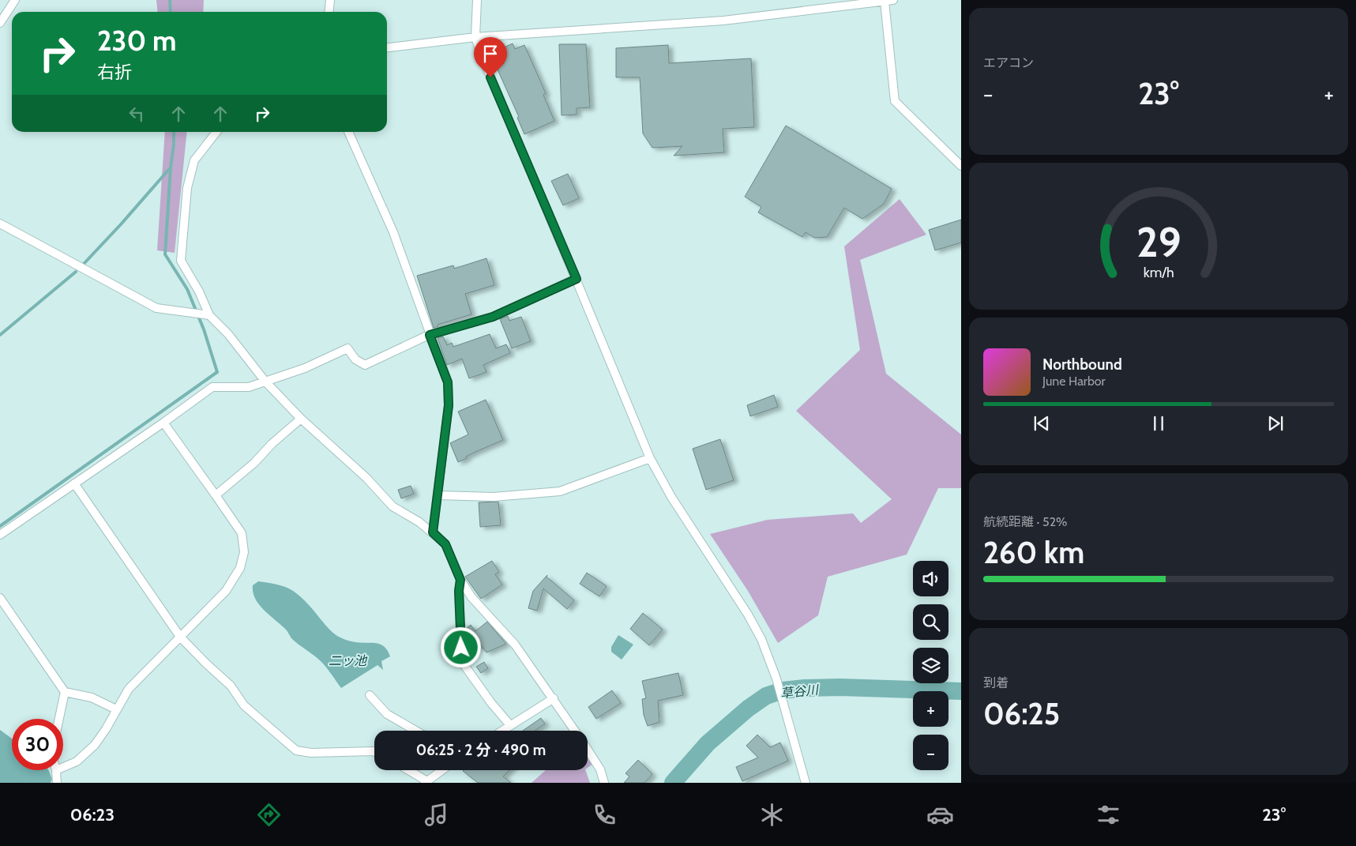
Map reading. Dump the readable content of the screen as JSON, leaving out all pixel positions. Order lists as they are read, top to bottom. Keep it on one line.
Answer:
{"water":["二ッ池","草谷川"],"page":{"tile":["エアコン",["航続距離 · 52%","260 km"],["到着","06:25"]],"turn":["230 m","右折"],"heat":["−","23°","+"],"song":["Northbound","June Harbor"],"map_buttons":["+","−"],"limit":"30","trip":"06:25 · 2 分 · 490 m","tabs":["06:23","23°"],"gauge":["29","km/h"]}}
